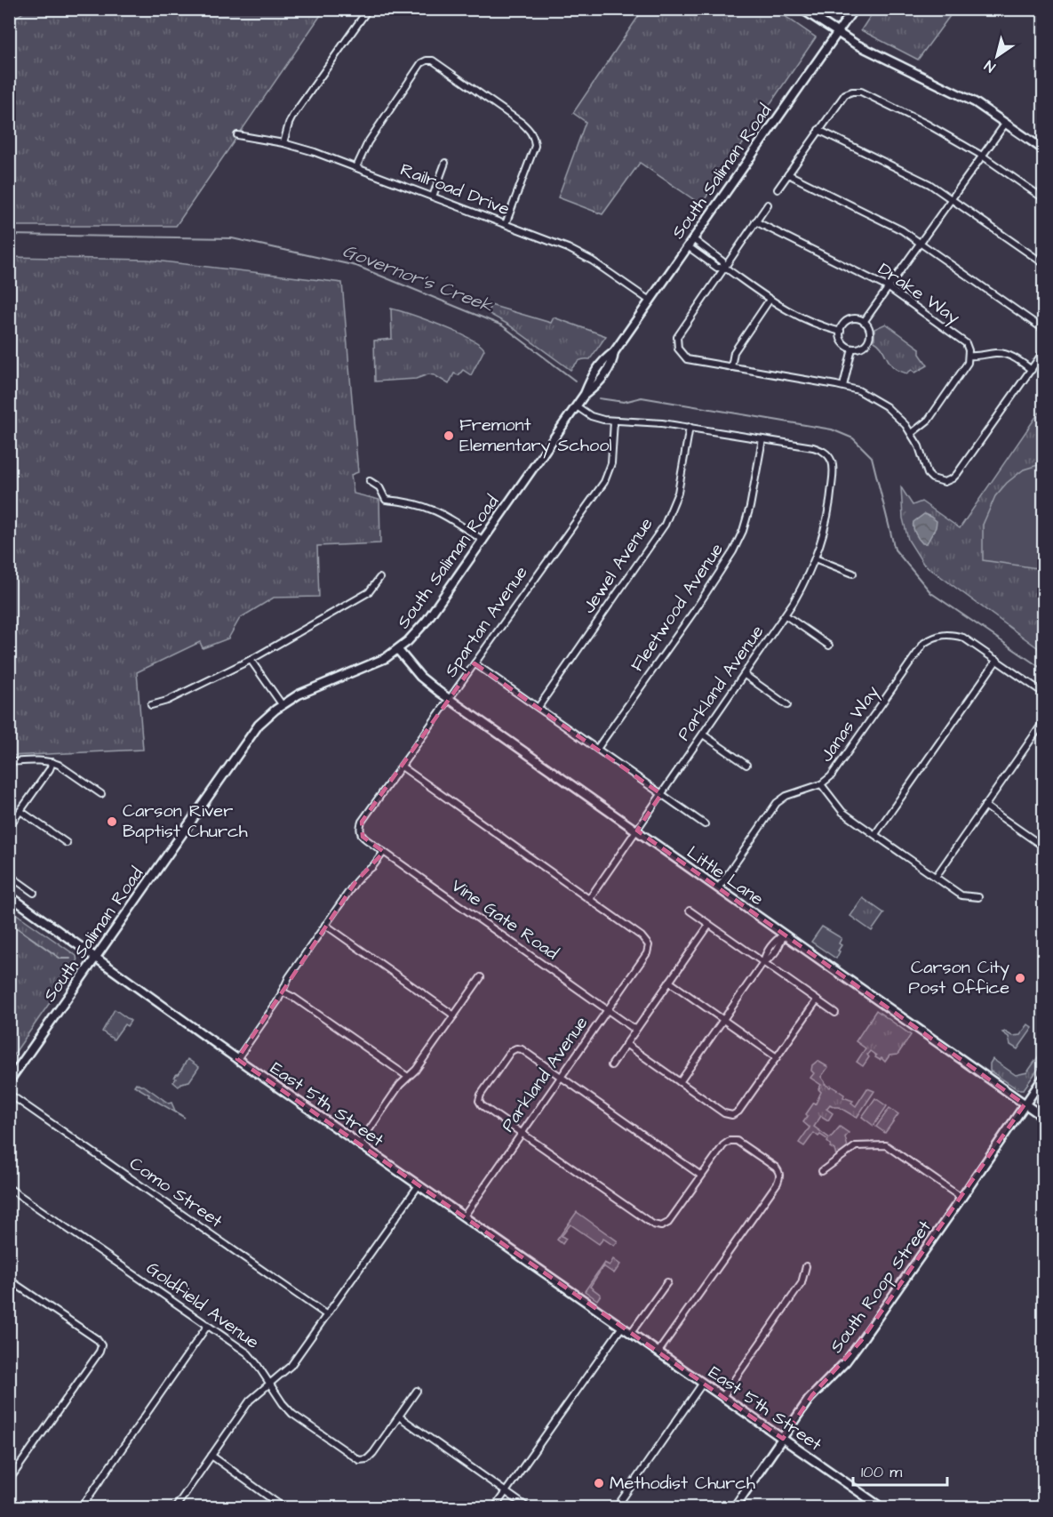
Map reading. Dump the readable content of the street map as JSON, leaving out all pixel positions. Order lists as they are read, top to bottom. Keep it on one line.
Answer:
{"streets":{"main road":["South Saliman Road","Little Lane","East 5th Street","South Roop Street"],"street":["Railroad Drive","Drake Way","Jewel Avenue","Fleetwood Avenue","Spartan Avenue","Parkland Avenue","Janas Way","Vine Gate Road","Como Street","Goldfield Avenue"]},"crossings":[["South Saliman Road","Railroad Drive"],["South Saliman Road","Little Lane"],["South Saliman Road","East 5th Street"],["Fleetwood Avenue","Parkland Avenue"],["Spartan Avenue","Little Lane"],["Spartan Avenue","Vine Gate Road"],["Parkland Avenue","Little Lane"],["Parkland Avenue","Vine Gate Road"],["Parkland Avenue","East 5th Street"],["Janas Way","Little Lane"],["Little Lane","South Roop Street"],["East 5th Street","South Roop Street"]],"water":["Governor's Creek"],"places":["Fremont Elementary School","Carson River Baptist Church","Carson City Post Office","Methodist Church"],"scale_bar":"100 m","north":"bottom left"}
